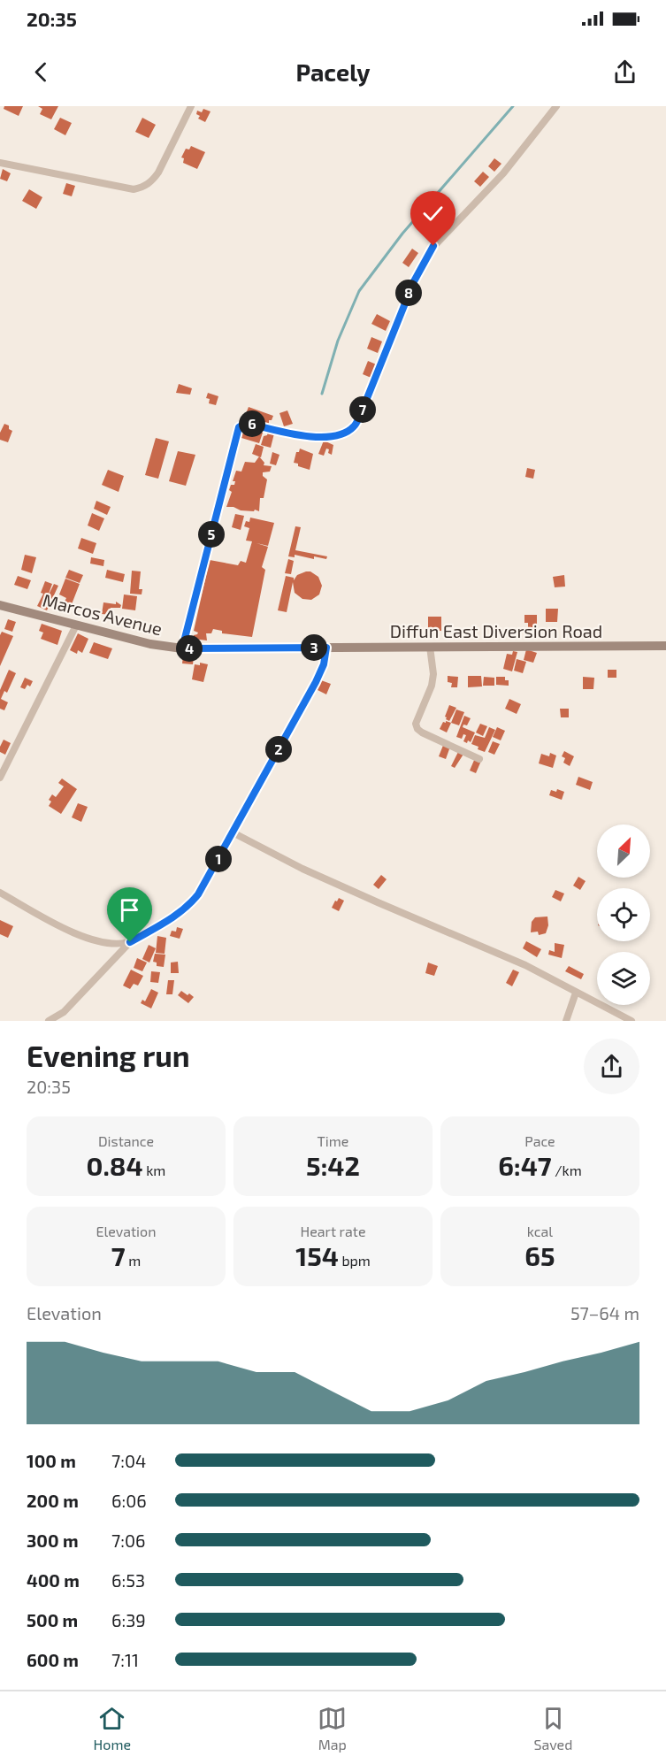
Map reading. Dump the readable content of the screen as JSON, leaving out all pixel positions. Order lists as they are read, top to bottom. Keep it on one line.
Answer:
{"streets":{"main road":["Marcos Avenue","Diffun East Diversion Road"]},"crossings":[["Marcos Avenue","Diffun East Diversion Road"]],"north":"top right","page":{"status":"20:35","header":"Pacely","pins":["8","7","6","5","3","4","2","1"],"heading":["Evening run","20:35"],"stats":[["Distance","0.84 km"],["Time","5:42"],["Pace","6:47 /km"],["Elevation","7 m"],["Heart rate","154 bpm"],["kcal","65"]],"chart":["Elevation","57–64 m"],"list":[{"name":"100 m","note":"7:04"},{"name":"200 m","note":"6:06"},{"name":"300 m","note":"7:06"},{"name":"400 m","note":"6:53"},{"name":"500 m","note":"6:39"},{"name":"600 m","note":"7:11"}],"tabs":["Home","Map","Saved"]}}
